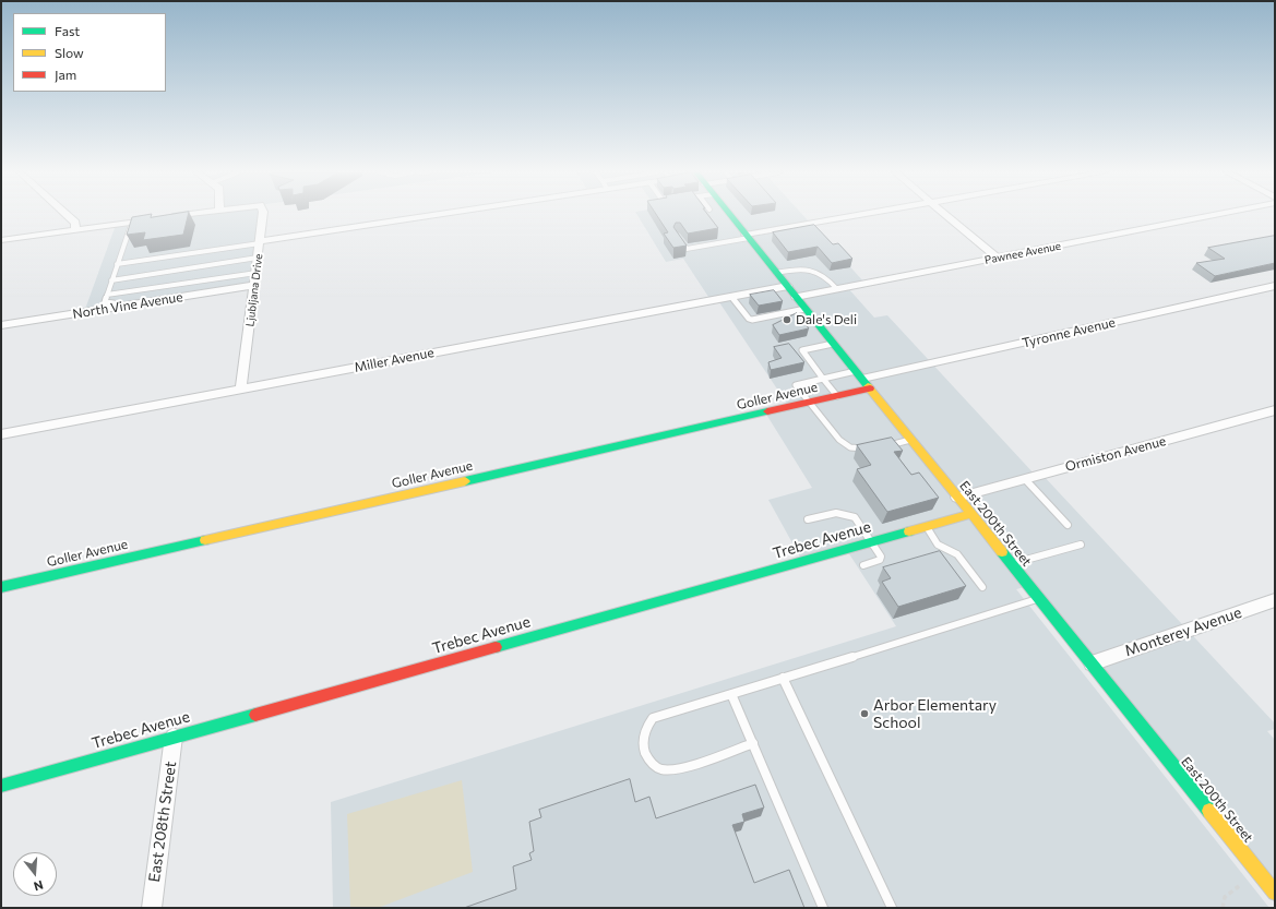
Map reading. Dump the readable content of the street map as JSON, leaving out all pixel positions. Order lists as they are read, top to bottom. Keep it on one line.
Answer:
{"streets":{"street":["Pawnee Avenue","Ljubljana Drive","North Vine Avenue","Tyronne Avenue","Miller Avenue","Goller Avenue","Ormiston Avenue","East 200th Street","Trebec Avenue","Monterey Avenue","East 208th Street"]},"crossings":[["Pawnee Avenue","East 200th Street"],["Ljubljana Drive","North Vine Avenue"],["Ljubljana Drive","Miller Avenue"],["Tyronne Avenue","East 200th Street"],["Miller Avenue","East 200th Street"],["Goller Avenue","East 200th Street"],["Ormiston Avenue","East 200th Street"],["East 200th Street","Trebec Avenue"],["East 200th Street","Monterey Avenue"],["Trebec Avenue","East 208th Street"]],"places":["Dale's Deli","Arbor Elementary School"],"legend":["Fast","Slow","Jam"],"north":"bottom"}
